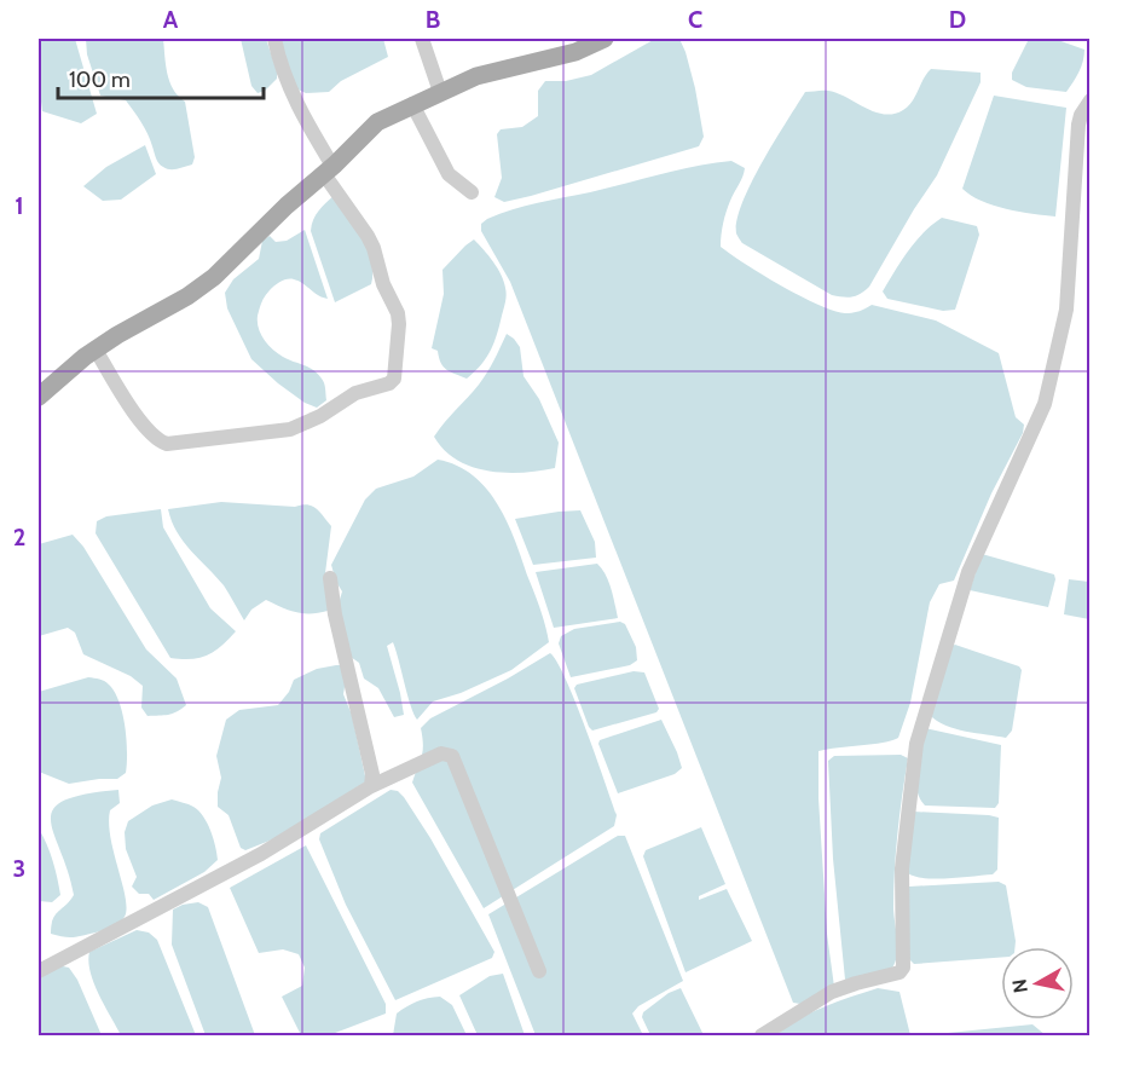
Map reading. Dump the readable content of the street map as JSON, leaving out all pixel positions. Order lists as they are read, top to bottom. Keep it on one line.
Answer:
{"scale_bar":"100 m","north":"left","grid":{"columns":["A","B","C","D"],"rows":["1","2","3"]}}
